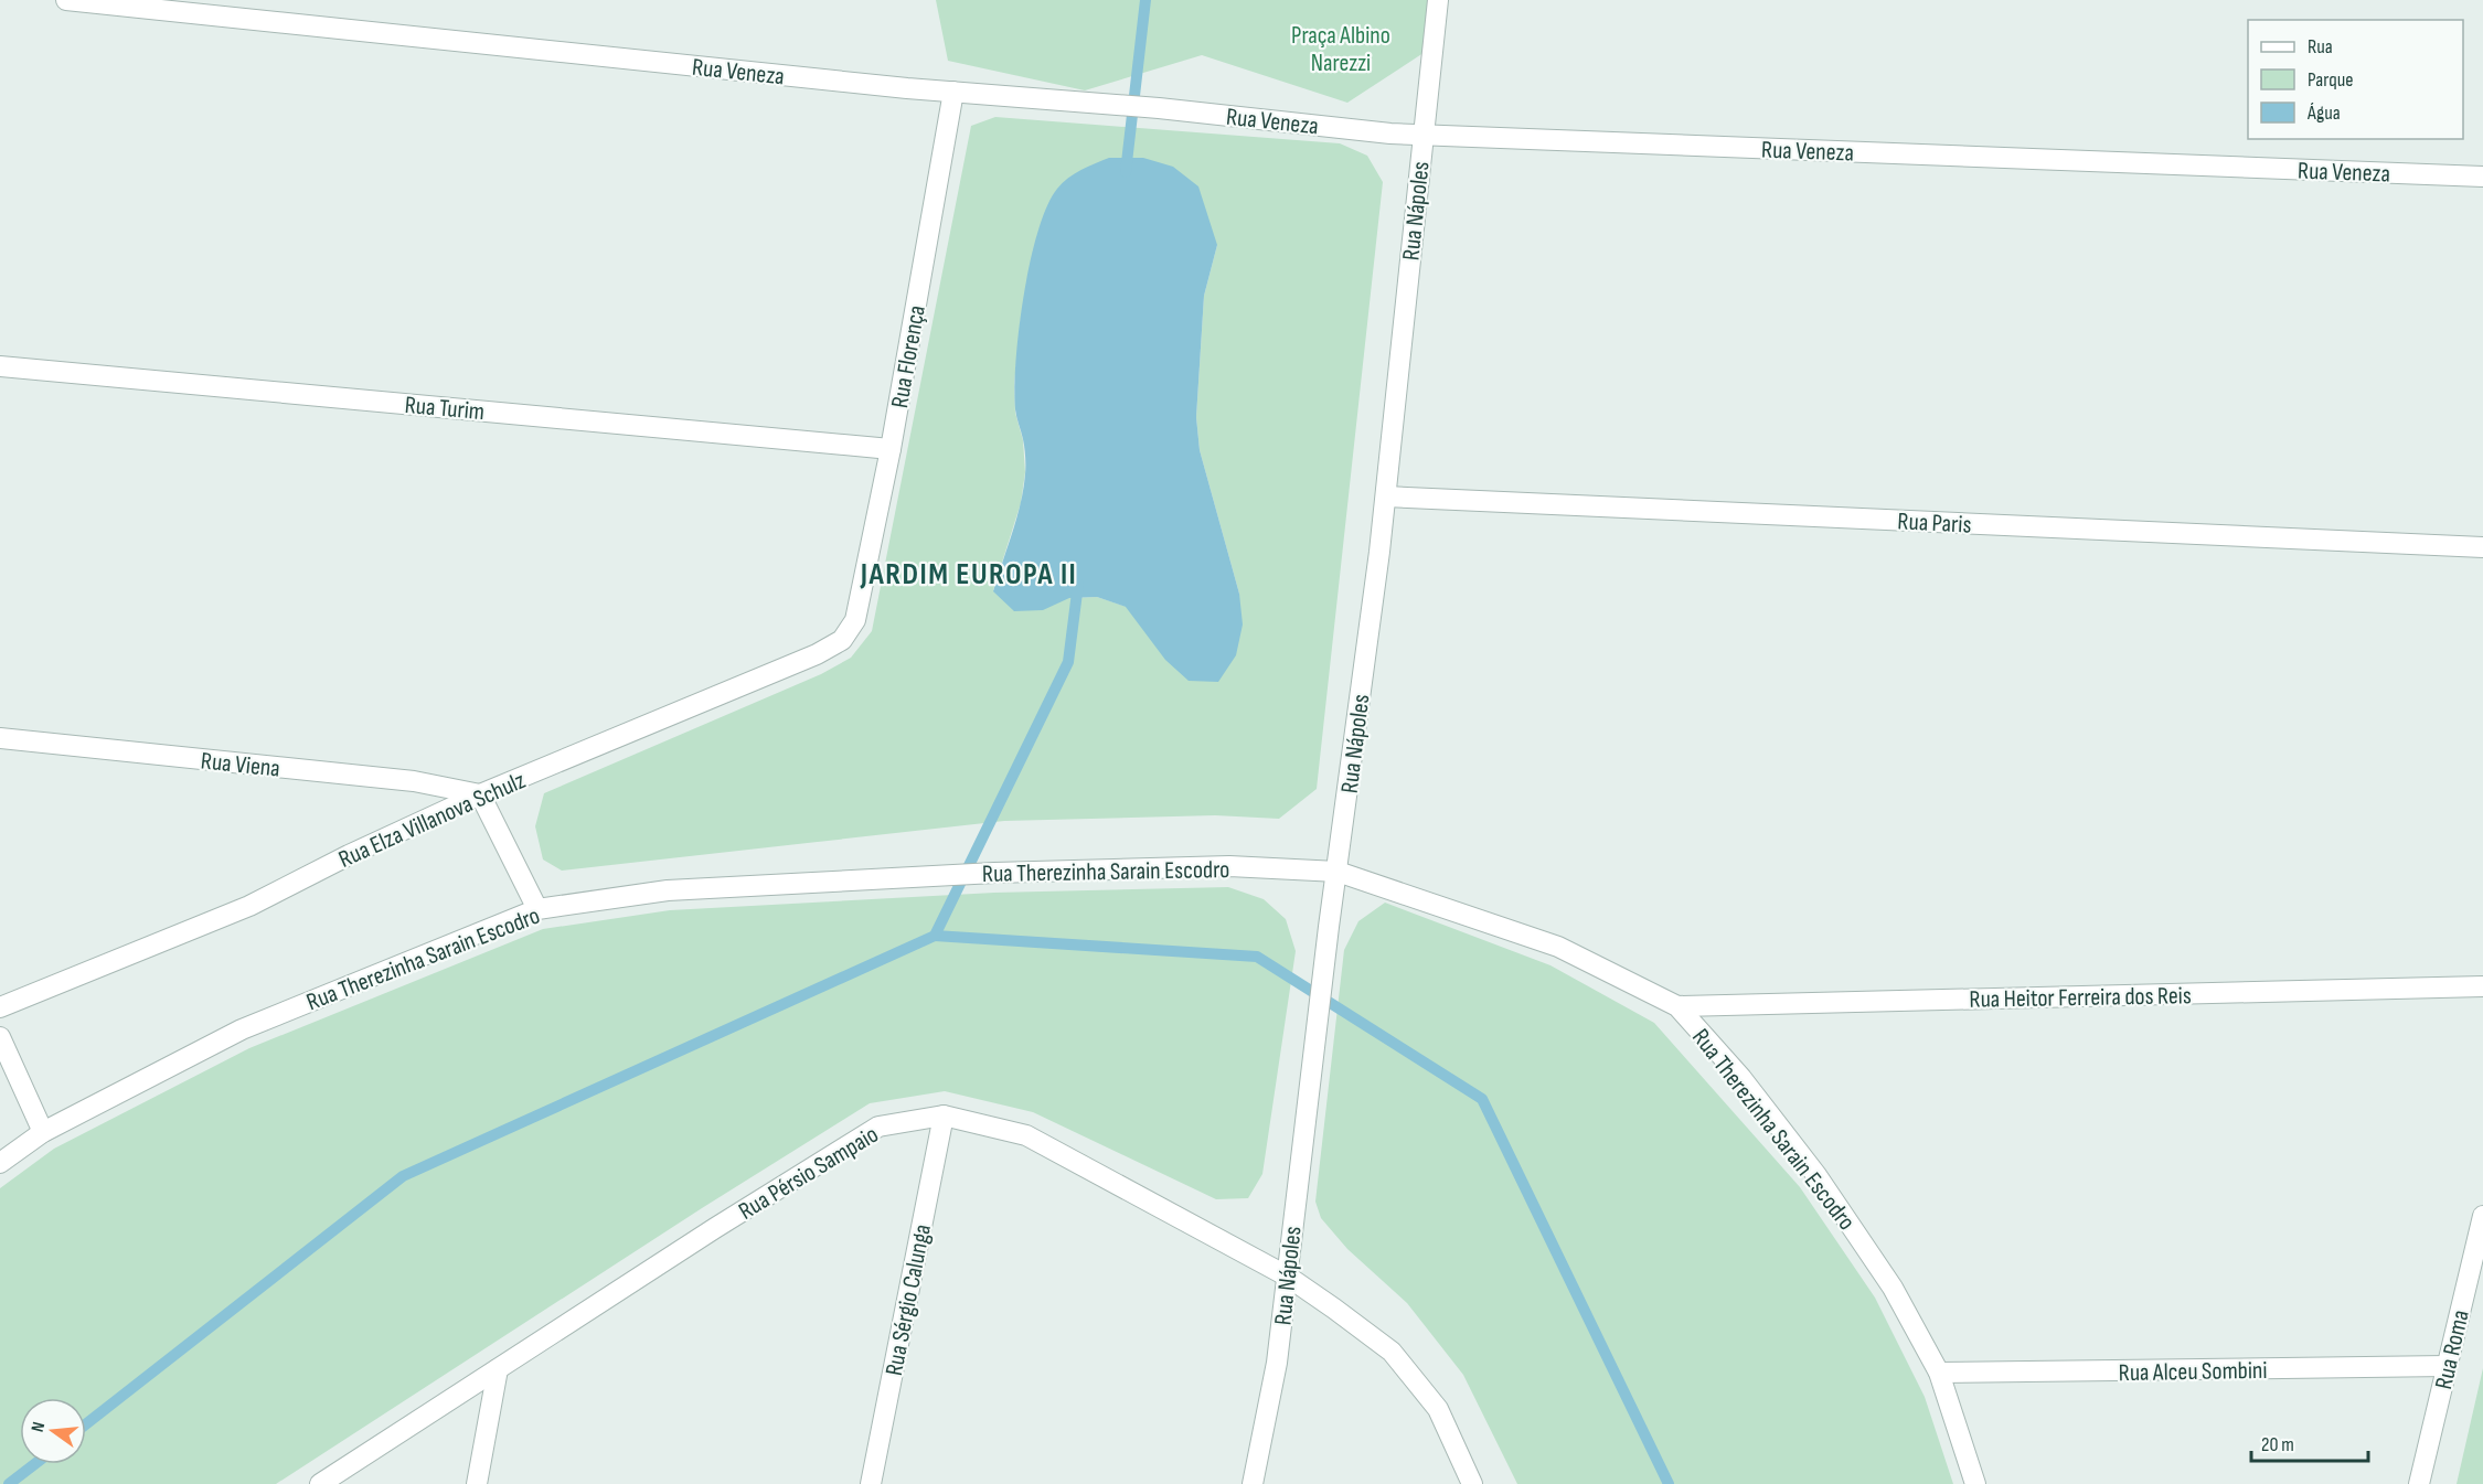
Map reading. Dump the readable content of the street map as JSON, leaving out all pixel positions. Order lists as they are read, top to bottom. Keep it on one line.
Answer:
{"streets":{"street":["Rua Veneza","Rua Nápoles","Rua Florença","Rua Turim","Rua Paris","Rua Viena","Rua Elza Villanova Schulz","Rua Therezinha Sarain Escodro","Rua Heitor Ferreira dos Reis","Rua Pérsio Sampaio","Rua Sérgio Calunga","Rua Roma","Rua Alceu Sombini"]},"crossings":[["Rua Veneza","Rua Nápoles"],["Rua Veneza","Rua Florença"],["Rua Nápoles","Rua Paris"],["Rua Nápoles","Rua Therezinha Sarain Escodro"],["Rua Nápoles","Rua Pérsio Sampaio"],["Rua Florença","Rua Turim"],["Rua Florença","Rua Elza Villanova Schulz"],["Rua Viena","Rua Elza Villanova Schulz"],["Rua Therezinha Sarain Escodro","Rua Heitor Ferreira dos Reis"],["Rua Therezinha Sarain Escodro","Rua Alceu Sombini"],["Rua Pérsio Sampaio","Rua Sérgio Calunga"],["Rua Roma","Rua Alceu Sombini"]],"districts":["JARDIM EUROPA II"],"parks":["Praça Albino Narezzi"],"legend":["Rua","Parque","Água"],"scale_bar":"20 m","north":"left"}
